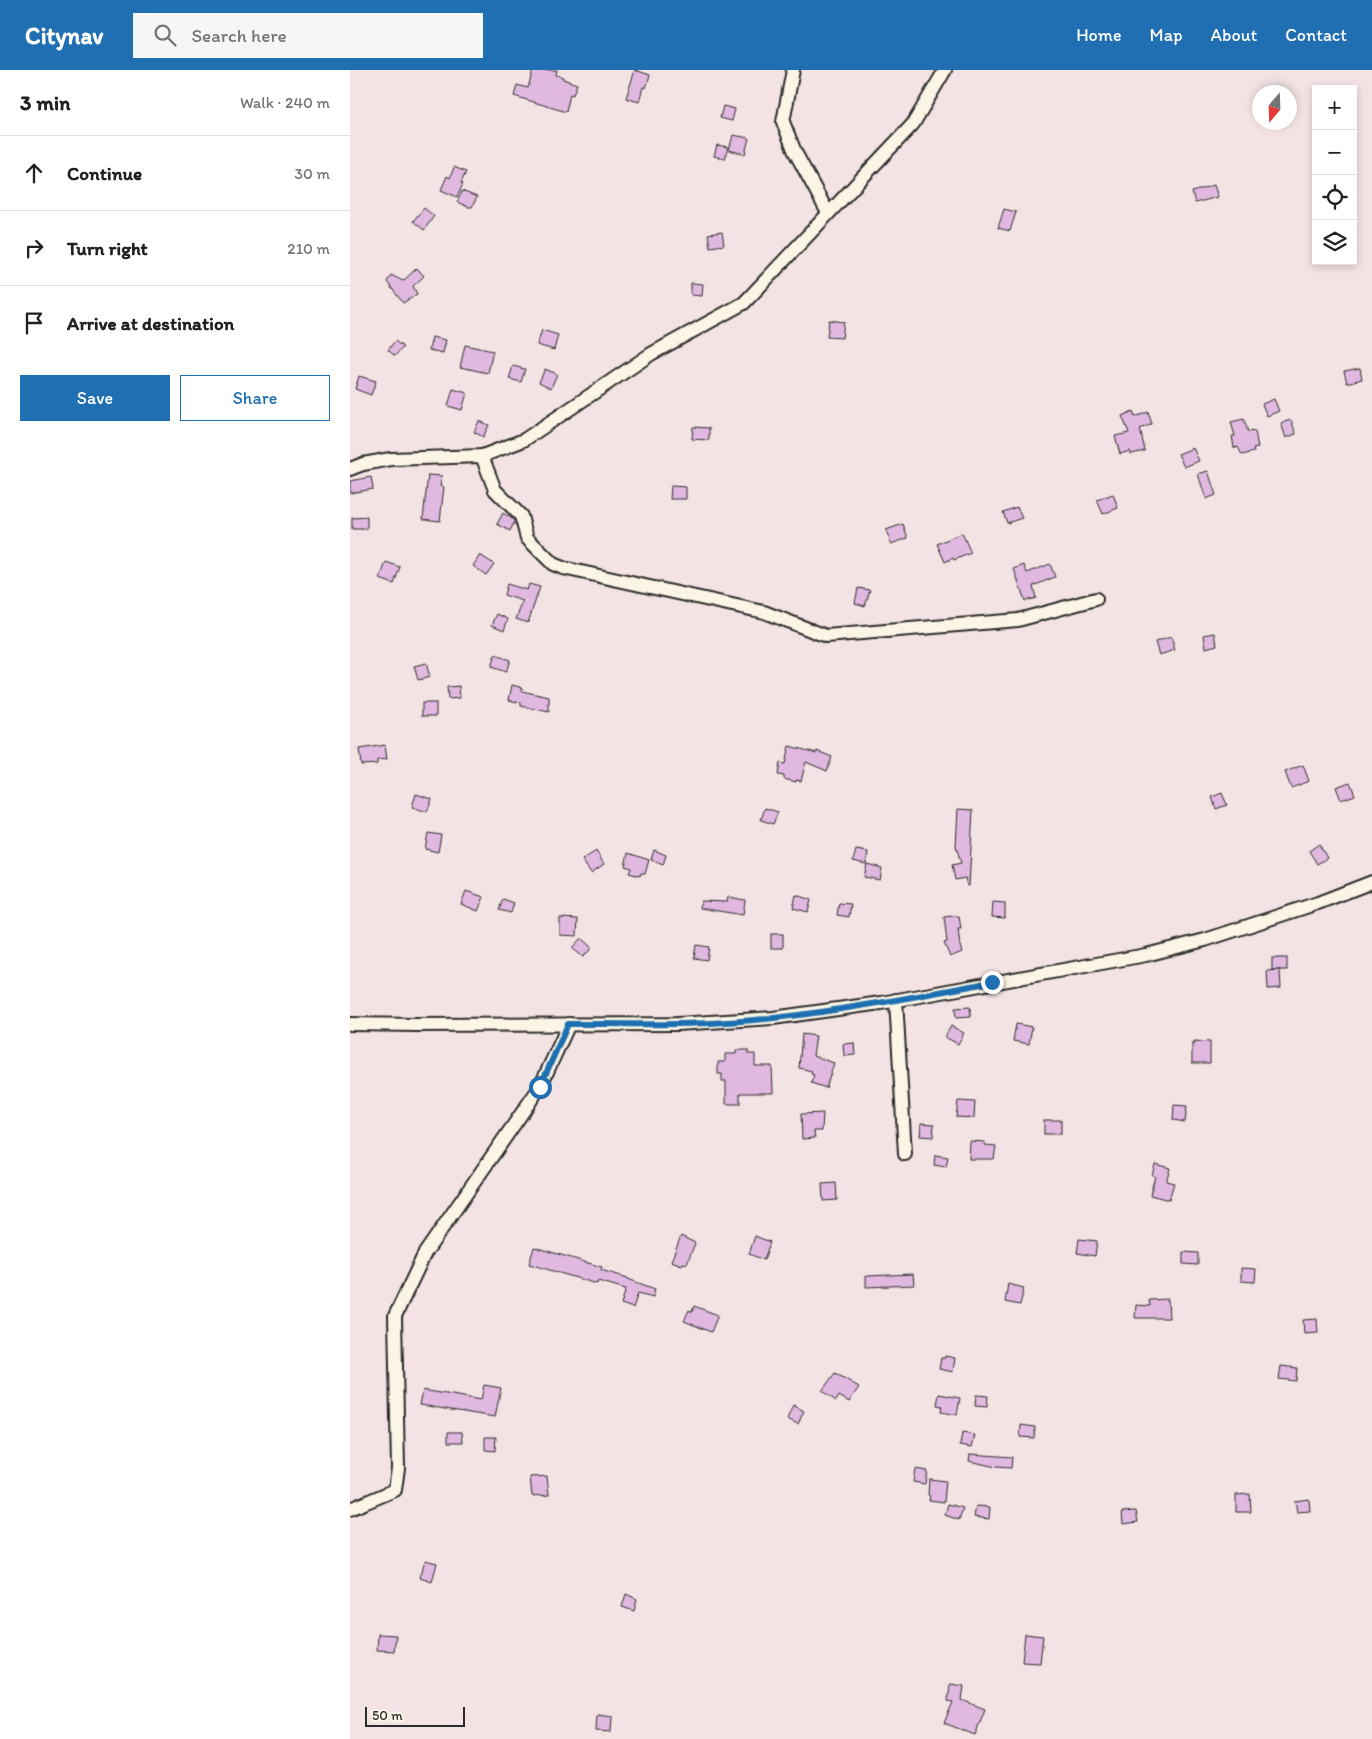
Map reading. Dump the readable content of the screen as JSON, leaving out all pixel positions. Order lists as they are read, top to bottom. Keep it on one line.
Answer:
{"scale_bar":"50 m","north":"bottom","page":{"header":"Citynav","search":"Search here","nav":["Home","Map","About","Contact"],"heading":["3 min","Walk · 240 m"],"map_buttons":["+","−"],"list":[["Continue","30 m"],["Turn right","210 m"],"Arrive at destination"],"buttons":["Save","Share"],"scale":"50 m"}}
